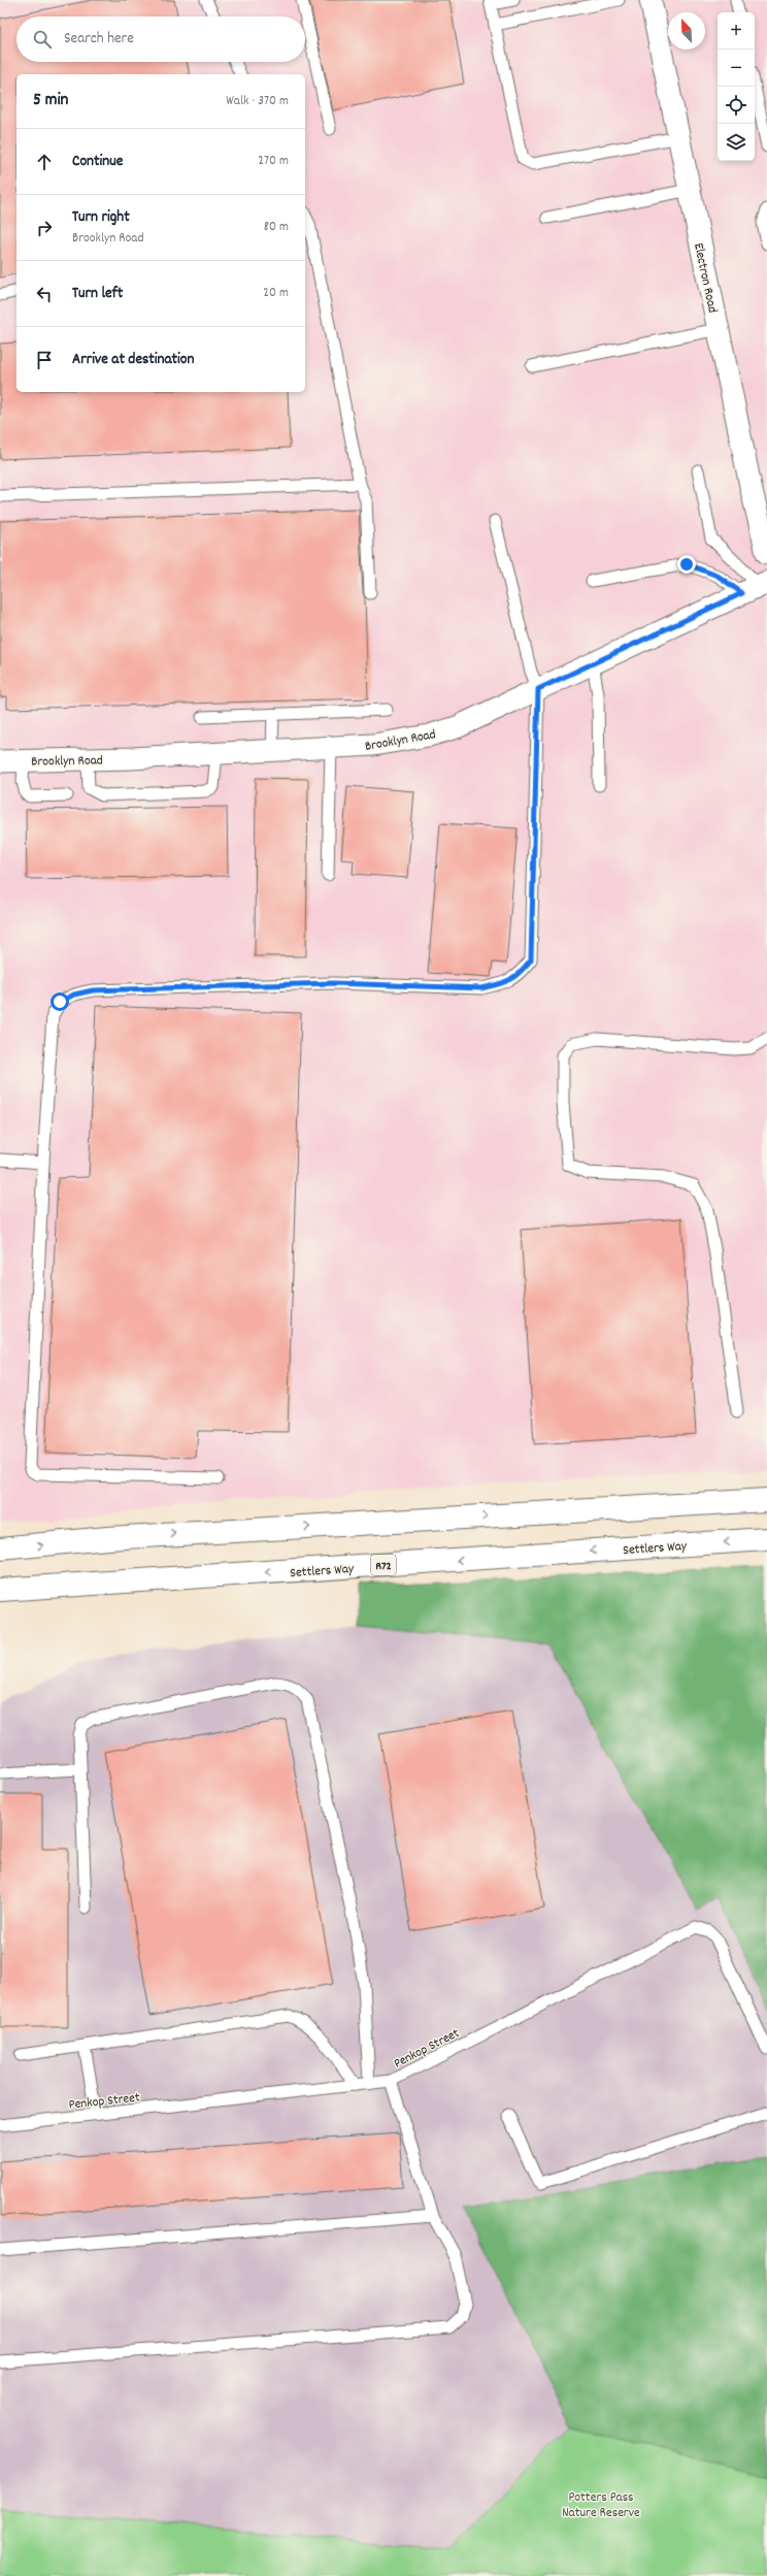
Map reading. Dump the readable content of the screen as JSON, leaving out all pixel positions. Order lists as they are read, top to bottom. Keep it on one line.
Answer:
{"streets":{"main road":["Settlers Way","R72"],"street":["Electron Road","Brooklyn Road"],"lane":["Penkop Street"]},"parks":["Potters Pass Nature Reserve"],"north":"top left","page":{"map_buttons":["+","−"],"search":"Search here","heading":["5 min","Walk · 370 m"],"list":[["Continue","270 m"],["Turn right","Brooklyn Road","80 m"],["Turn left","20 m"],"Arrive at destination"]}}
